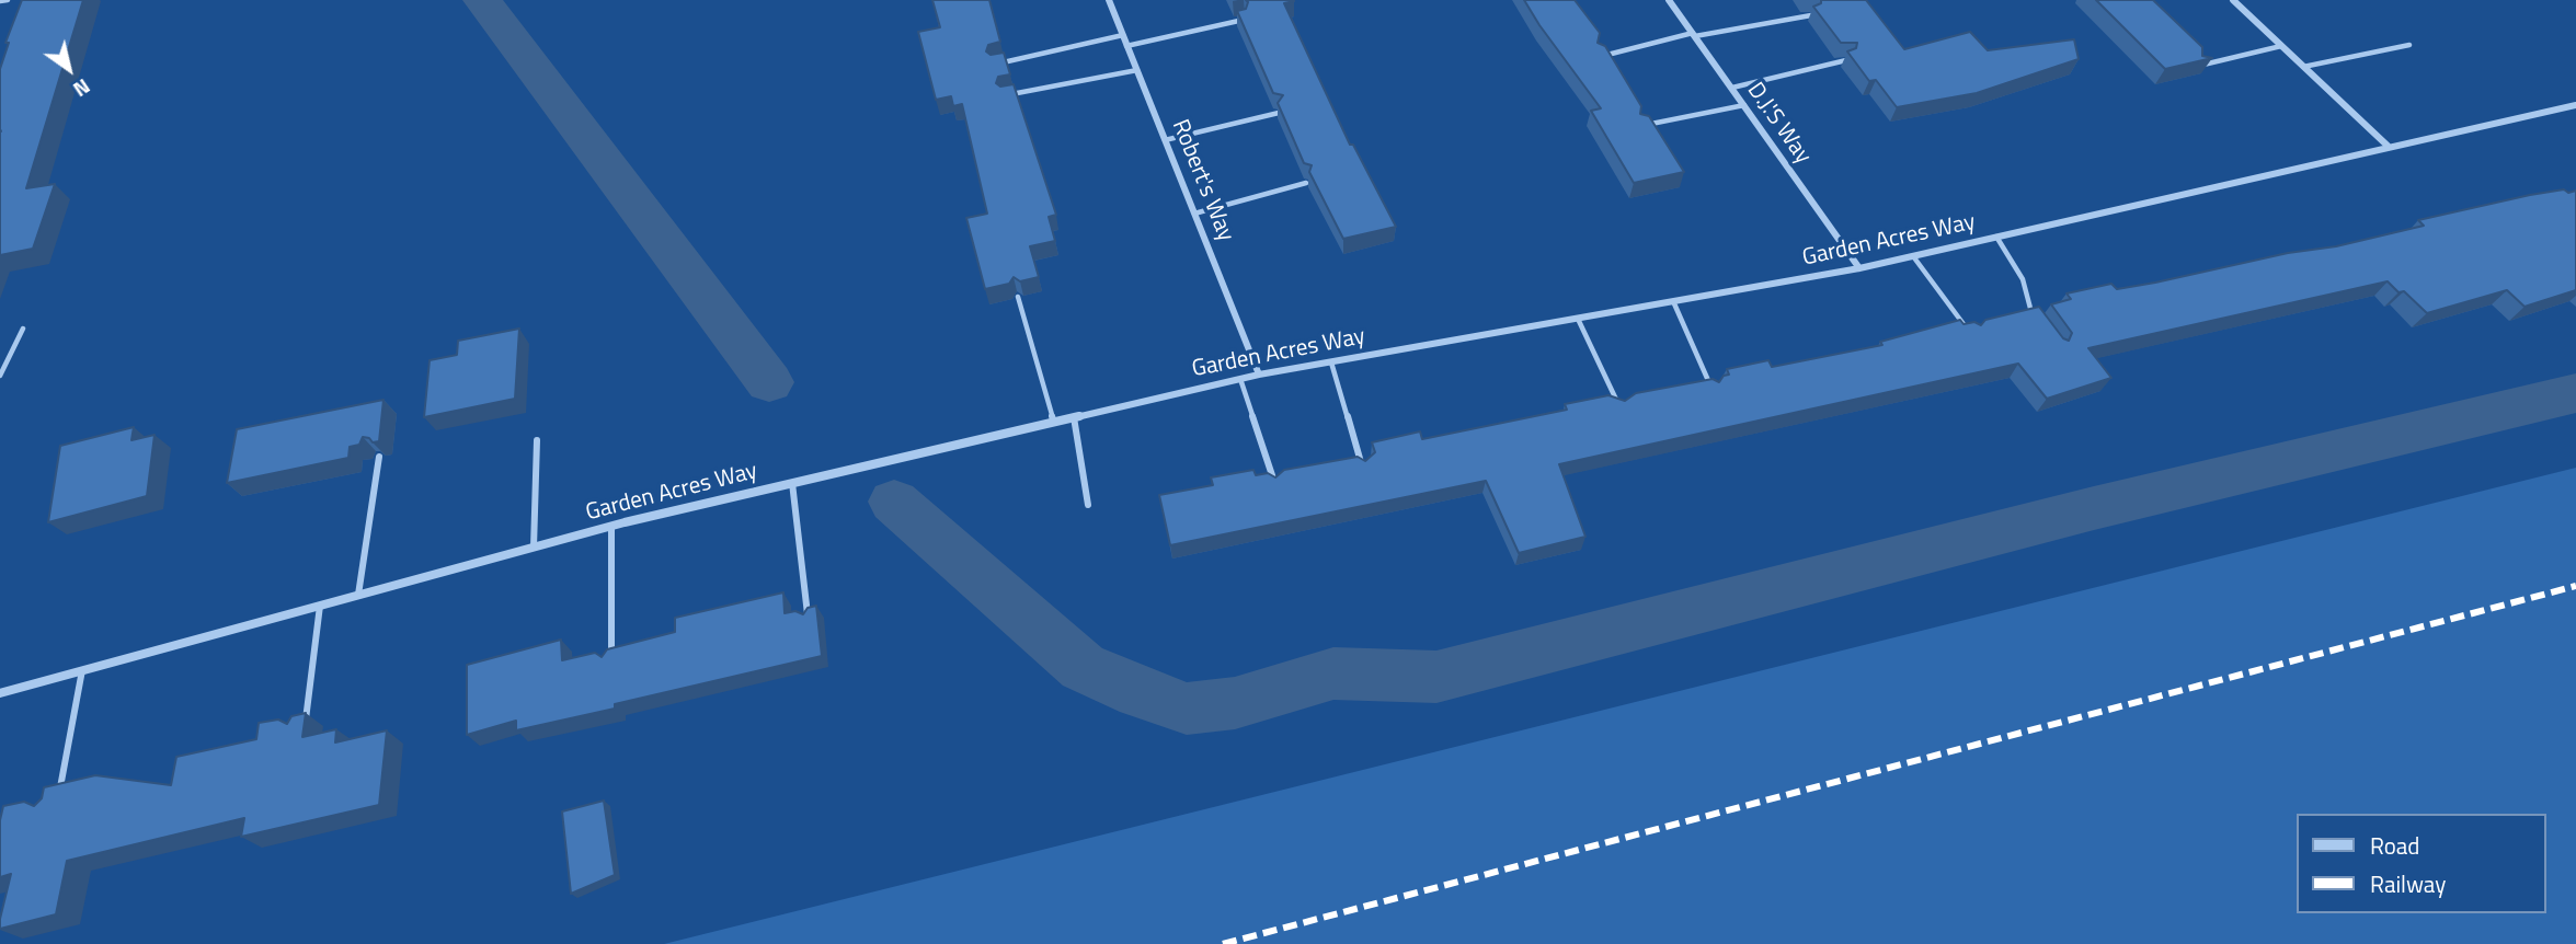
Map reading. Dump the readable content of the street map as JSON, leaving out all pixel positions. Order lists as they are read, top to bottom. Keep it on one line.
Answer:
{"streets":{"street":["D.J.'S Way","Robert's Way","Garden Acres Way"]},"crossings":[["D.J.'S Way","Garden Acres Way"],["Robert's Way","Garden Acres Way"]],"legend":["Road","Railway"],"north":"bottom right"}
